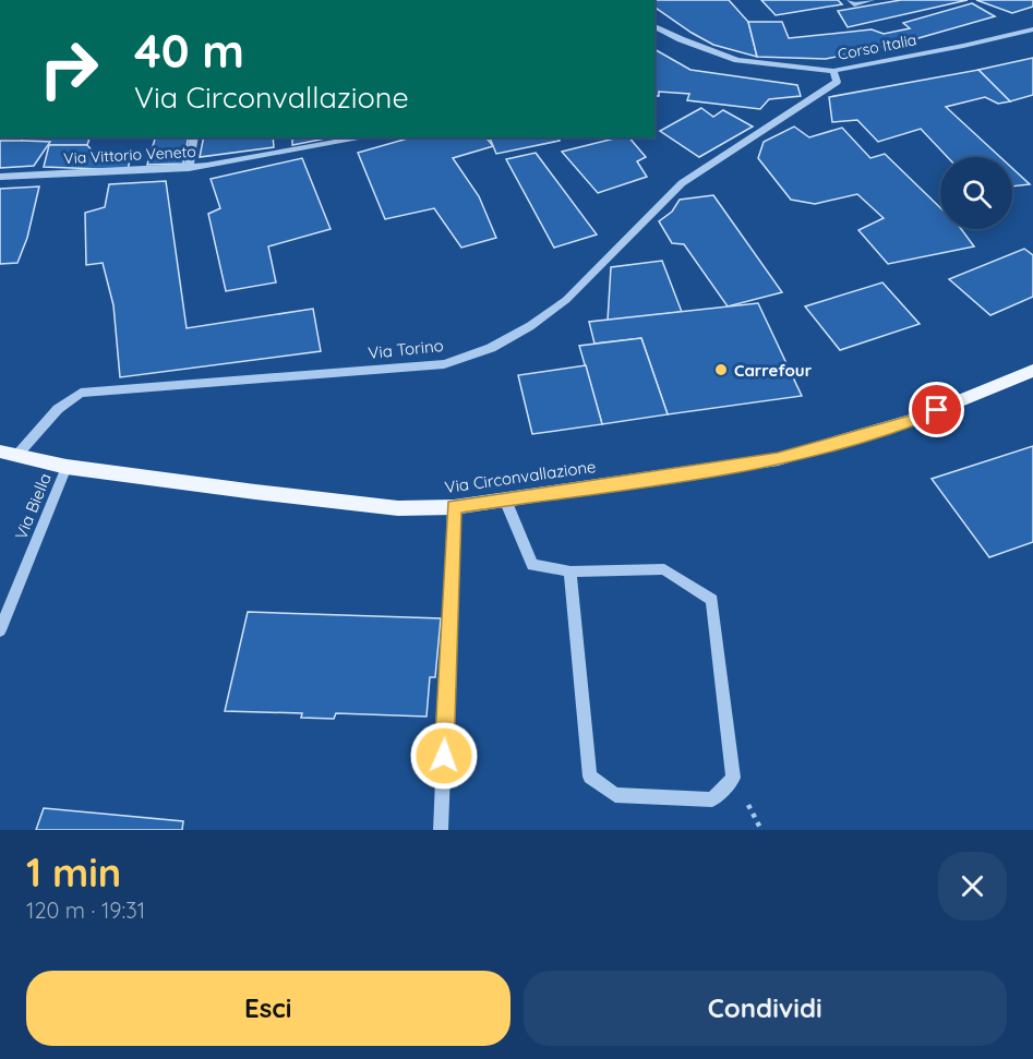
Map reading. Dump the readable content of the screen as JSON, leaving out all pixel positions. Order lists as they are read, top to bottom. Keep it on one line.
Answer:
{"streets":{"main road":["Via Circonvallazione"],"street":["Corso Italia","Via Vittorio Veneto","Via Torino","Via Biella"]},"crossings":[["Corso Italia","Via Torino"],["Via Torino","Via Circonvallazione"],["Via Circonvallazione","Via Biella"]],"places":["Carrefour"],"page":{"turn":["40 m","Via Circonvallazione"],"heading":["1 min","120 m · 19:31"],"buttons":["Esci","Condividi"]}}
